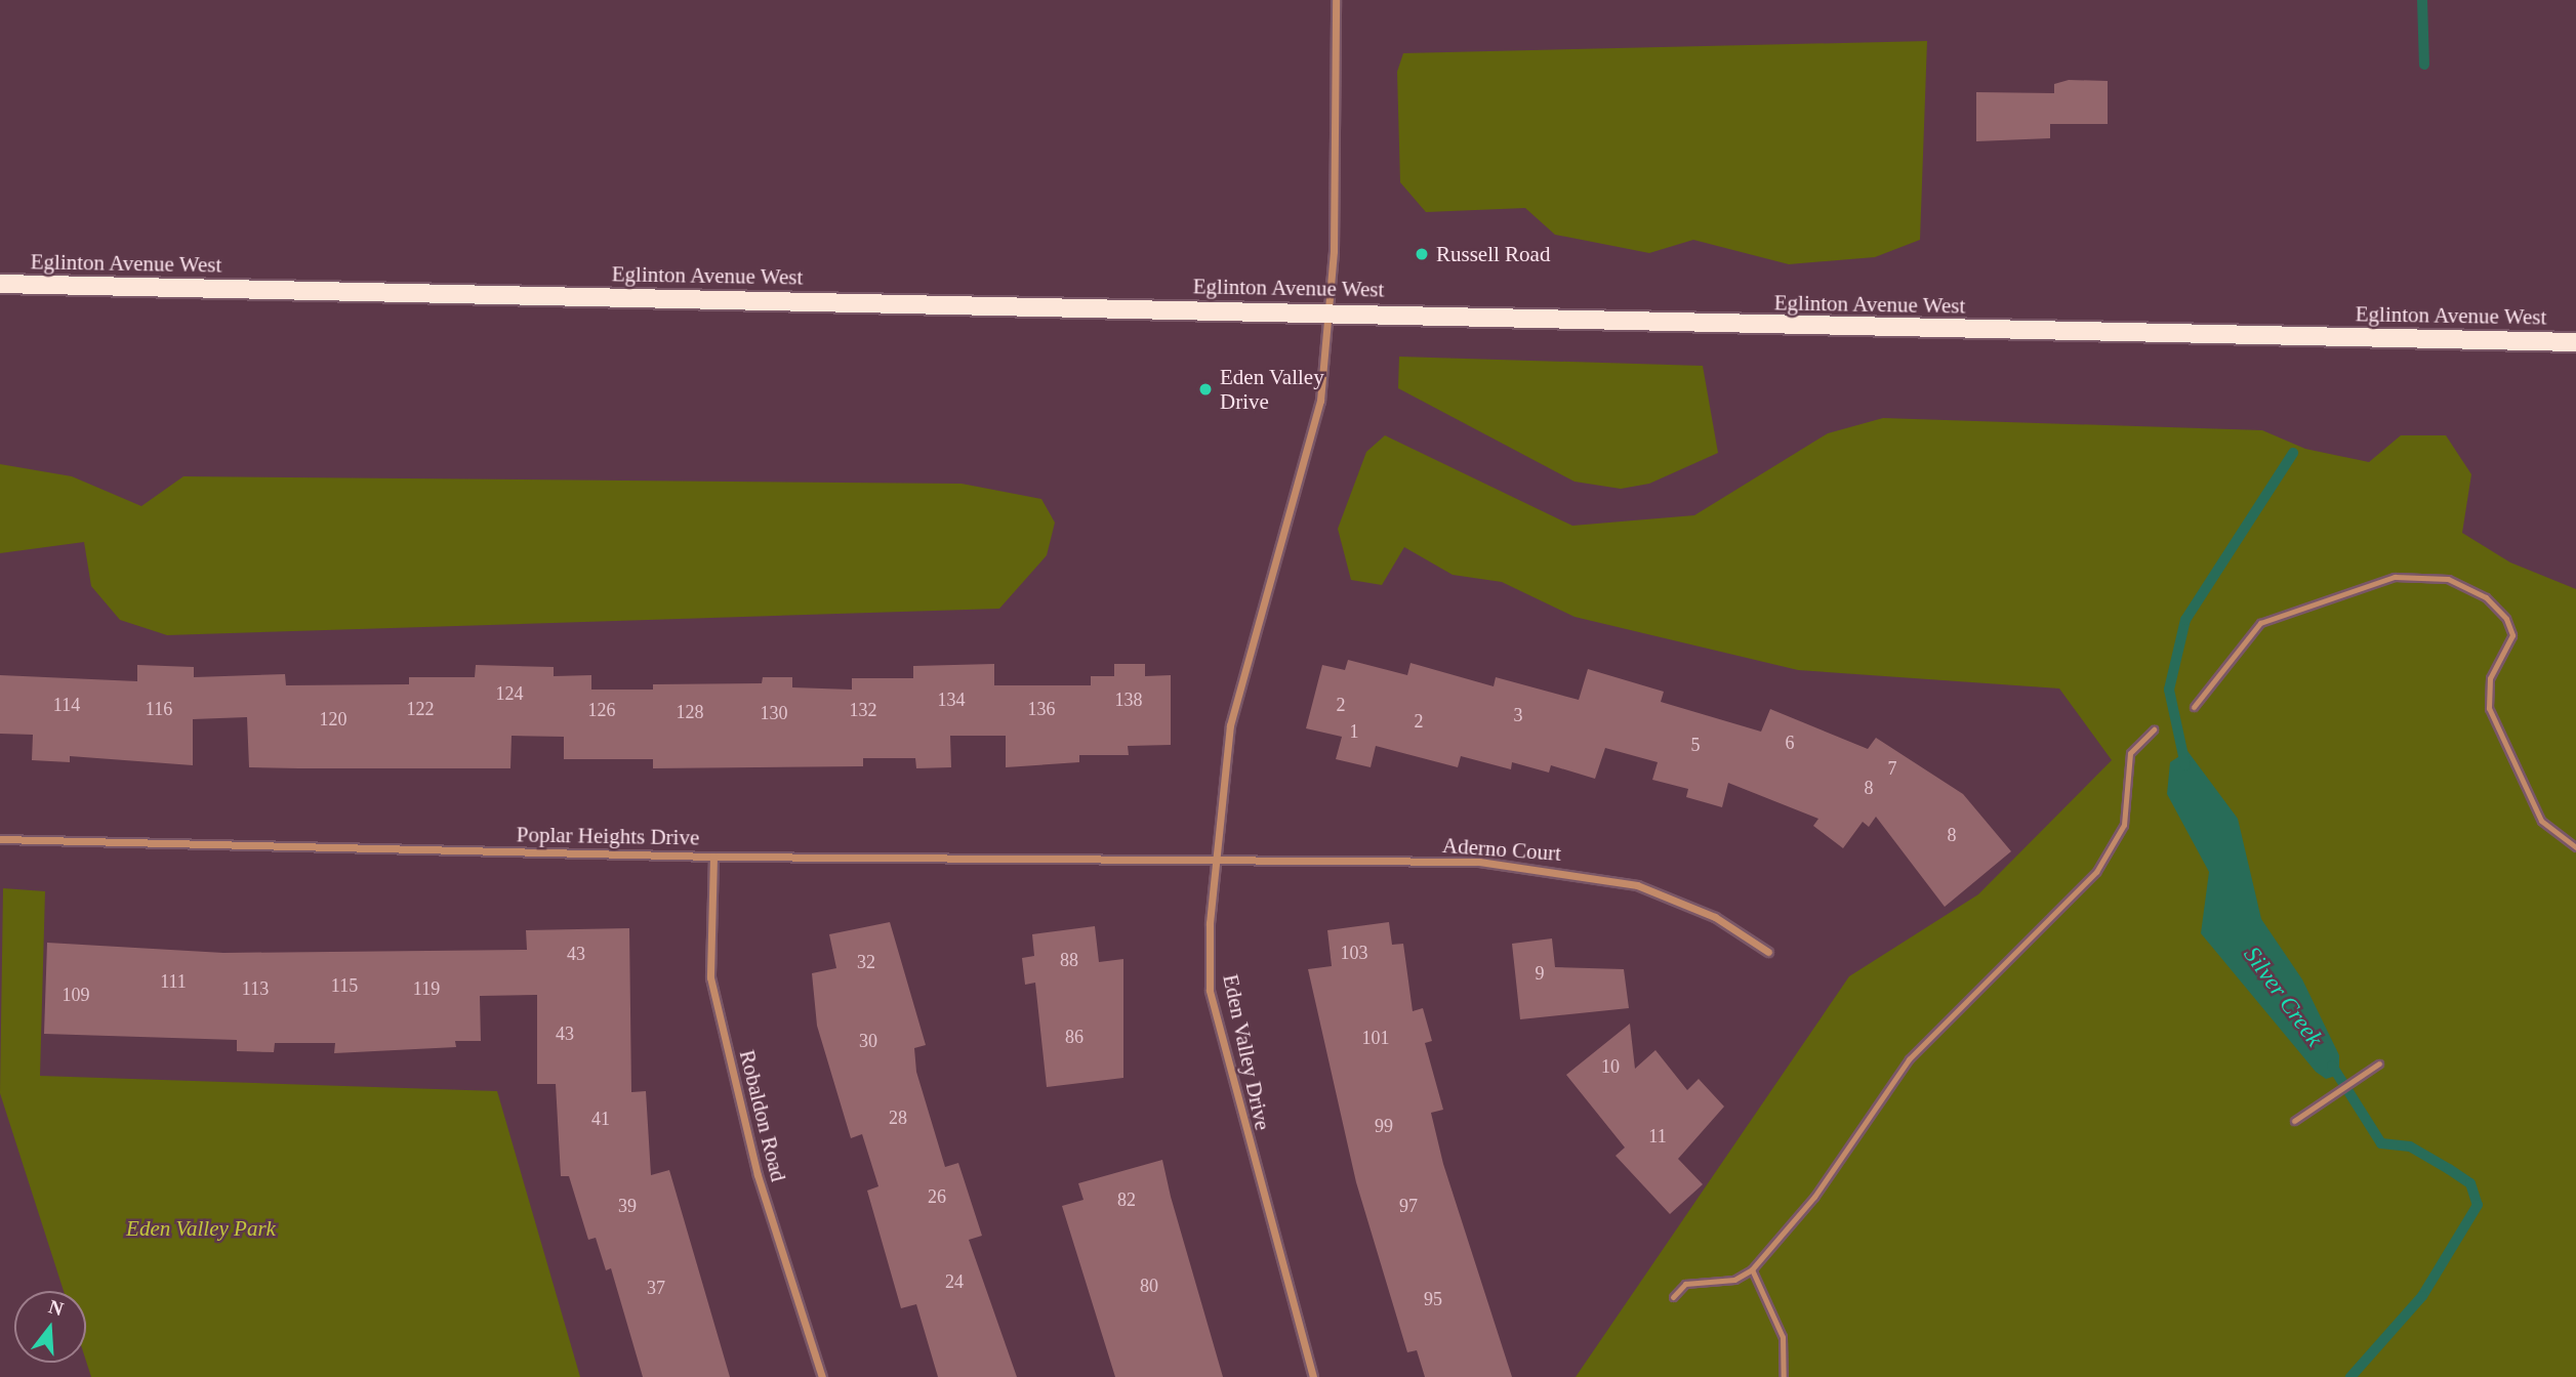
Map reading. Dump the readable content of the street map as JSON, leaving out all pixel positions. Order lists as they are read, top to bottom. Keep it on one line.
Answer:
{"streets":{"main road":["Eglinton Avenue West"],"street":["Poplar Heights Drive","Aderno Court","Eden Valley Drive","Robaldon Road"]},"crossings":[["Eglinton Avenue West","Eden Valley Drive"],["Poplar Heights Drive","Aderno Court"],["Poplar Heights Drive","Eden Valley Drive"],["Poplar Heights Drive","Robaldon Road"],["Aderno Court","Eden Valley Drive"]],"water":["Silver Creek"],"parks":["Eden Valley Park"],"places":["Russell Road","Eden Valley Drive"],"house_numbers":["124","134","138","114","2","116","122","136","126","132","128","130","3","120","2","1","6","5","7","8","8","103","43","88","32","9","111","115","113","119","109","43","86","101","30","10","28","41","99","11","26","82","39","97","24","80","37","95"],"north":"top"}
